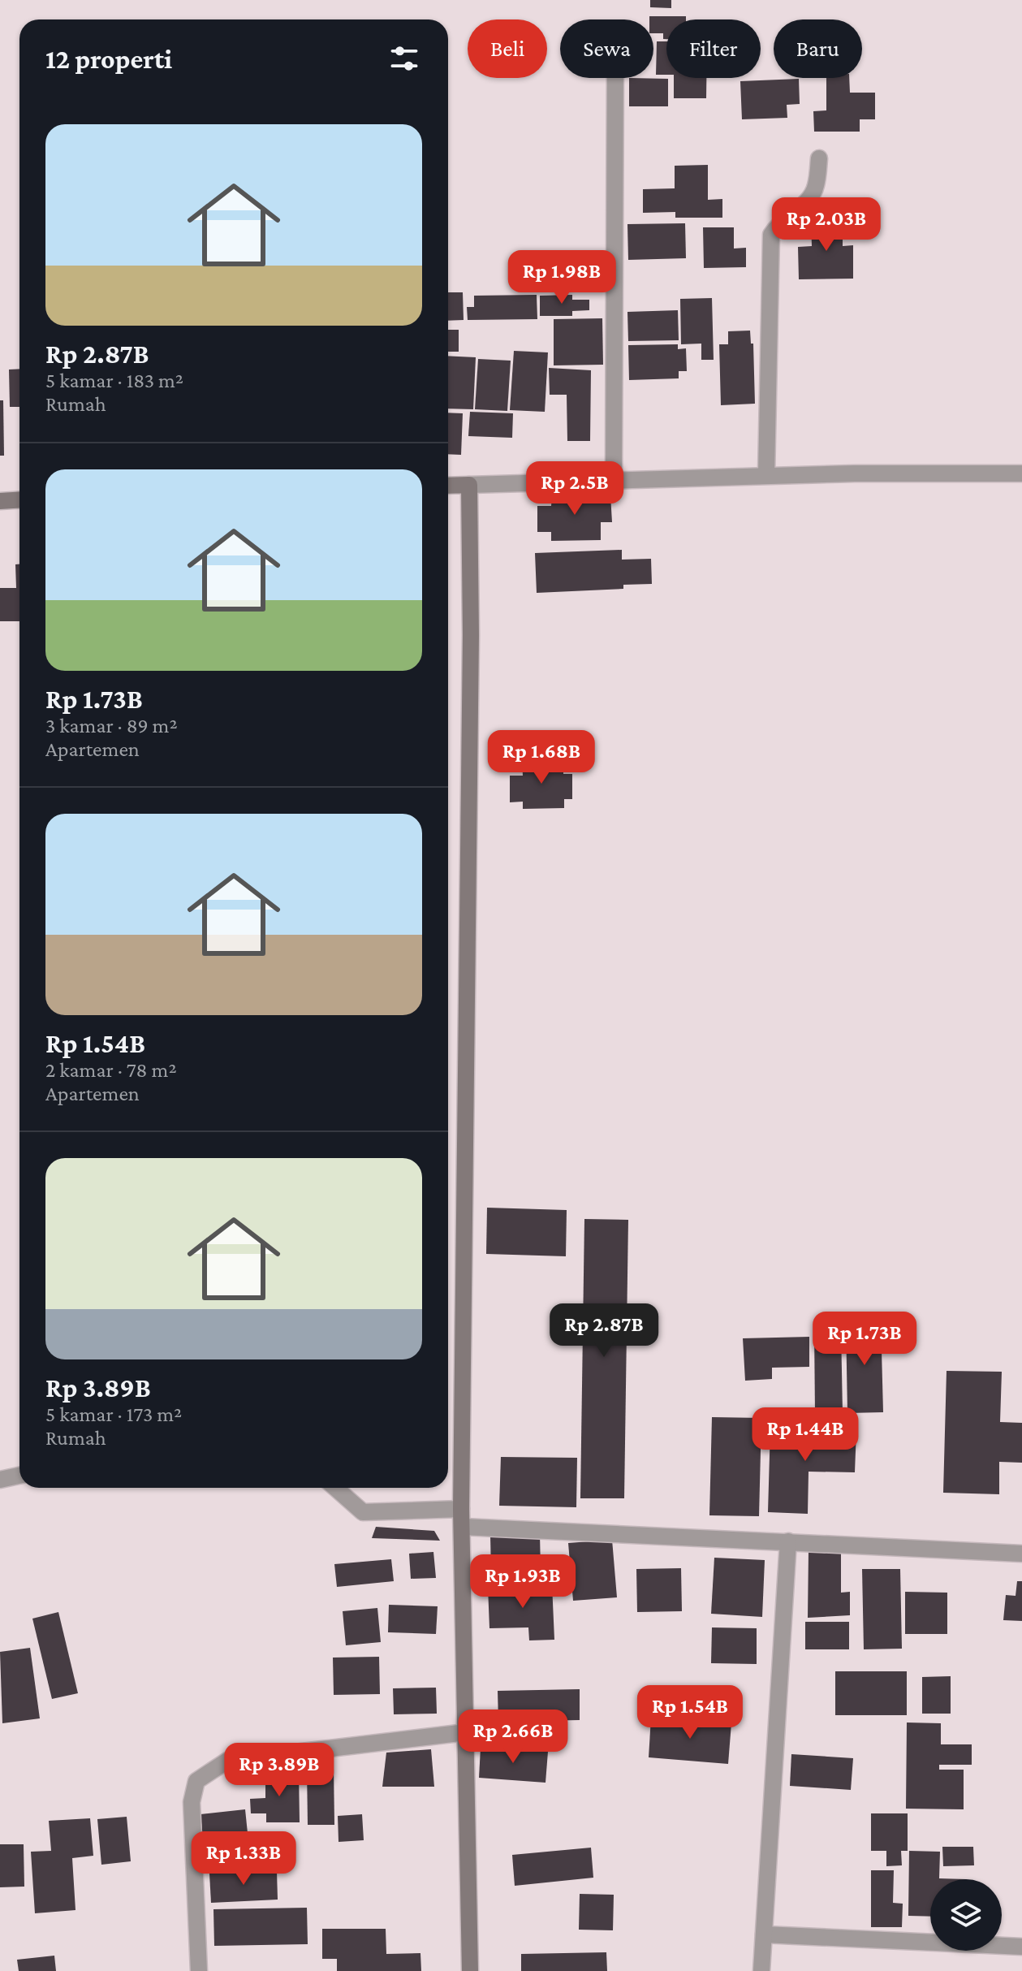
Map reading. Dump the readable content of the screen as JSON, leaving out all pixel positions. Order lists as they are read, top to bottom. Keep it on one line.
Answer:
{"page":{"chip":["Beli","Sewa","Filter","Baru"],"heading":"12 properti","list":[{"name":"Rp 2.87B","note":"5 kamar · 183 m² · Rumah"},{"name":"Rp 1.73B","note":"3 kamar · 89 m² · Apartemen"},{"name":"Rp 1.54B","note":"2 kamar · 78 m² · Apartemen"},{"name":"Rp 3.89B","note":"5 kamar · 173 m² · Rumah"}],"price":["Rp 2.03B","Rp 1.98B","Rp 2.5B","Rp 1.68B","Rp 2.87B","Rp 1.73B","Rp 1.44B","Rp 1.93B","Rp 1.54B","Rp 2.66B","Rp 3.89B","Rp 1.33B"]}}
